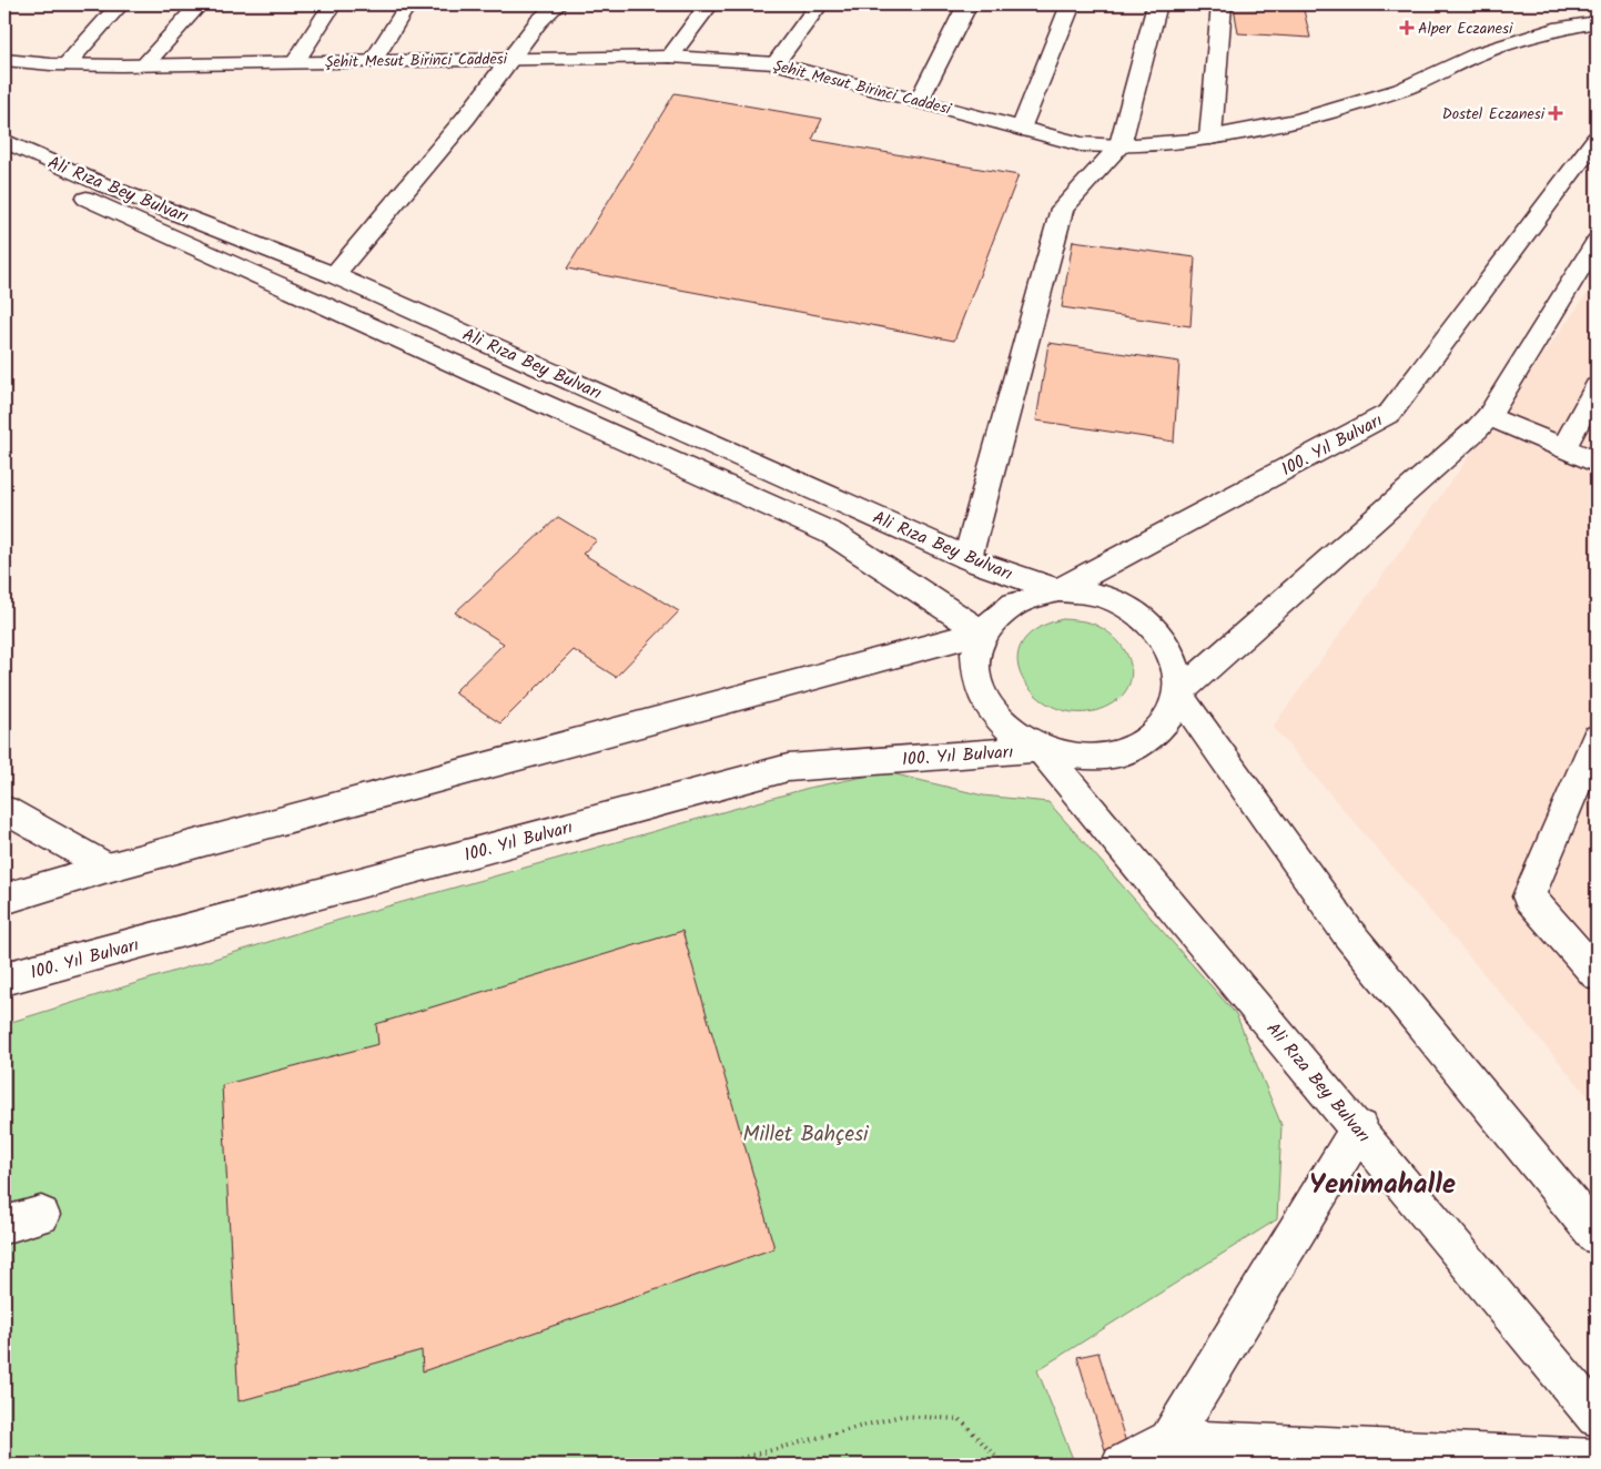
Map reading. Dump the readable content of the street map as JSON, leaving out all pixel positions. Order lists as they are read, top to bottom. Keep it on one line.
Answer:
{"streets":{"main road":["Şehit Mesut Birinci Caddesi","Ali Rıza Bey Bulvarı","100. Yıl Bulvarı"]},"crossings":[["Ali Rıza Bey Bulvarı","100. Yıl Bulvarı"]],"districts":["Yenimahalle"],"parks":["Millet Bahçesi"],"places":{"health":["Alper Eczanesi","Dostel Eczanesi"]}}
